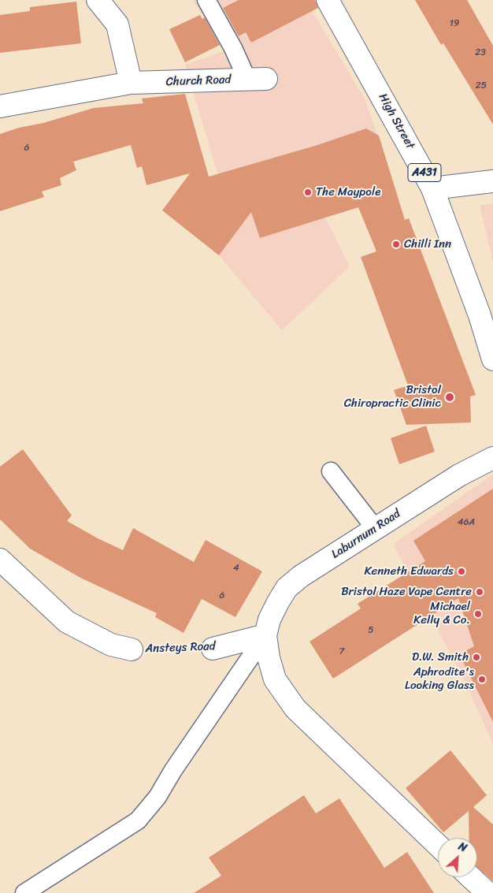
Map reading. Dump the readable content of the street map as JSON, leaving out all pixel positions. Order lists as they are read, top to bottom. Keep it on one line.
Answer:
{"streets":{"street":["Church Road","High Street","A431","Laburnum Road","Ansteys Road"]},"crossings":[["Laburnum Road","Ansteys Road"]],"places":["The Maypole","Chilli Inn","Bristol Chiropractic Clinic","Kenneth Edwards","Bristol Haze Vape Centre","Michael Kelly & Co.","D.W. Smith","Aphrodite's Looking Glass"],"house_numbers":["19","23","25","6","46A","4","6","5","7"],"north":"top right"}
